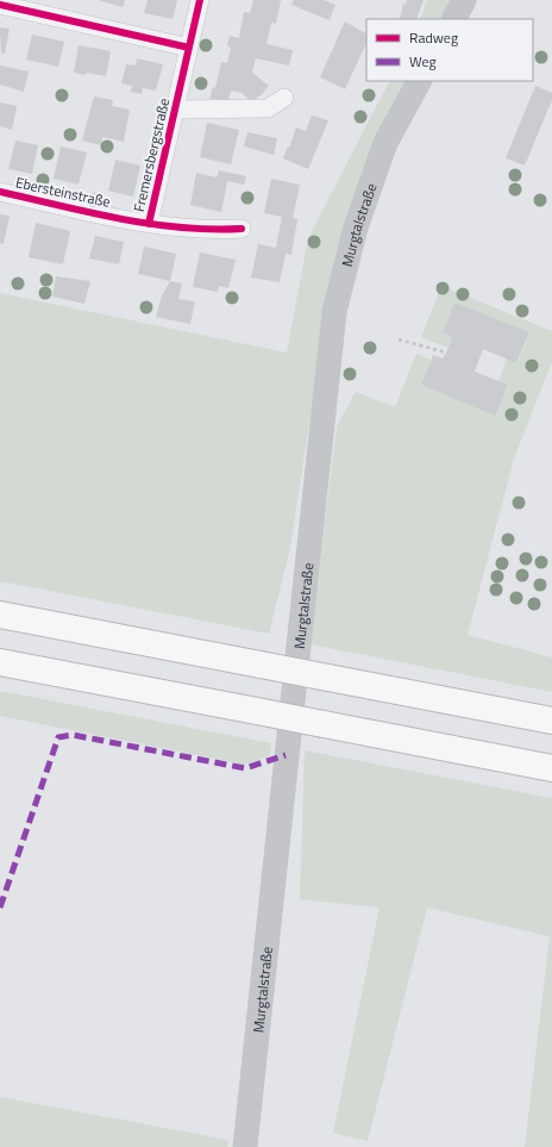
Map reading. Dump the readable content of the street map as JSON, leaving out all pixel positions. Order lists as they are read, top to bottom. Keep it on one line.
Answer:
{"streets":{"main road":["Murgtalstraße"],"street":["Fremersbergstraße","Ebersteinstraße"]},"crossings":[["Fremersbergstraße","Ebersteinstraße"]],"legend":["Radweg","Weg"]}
